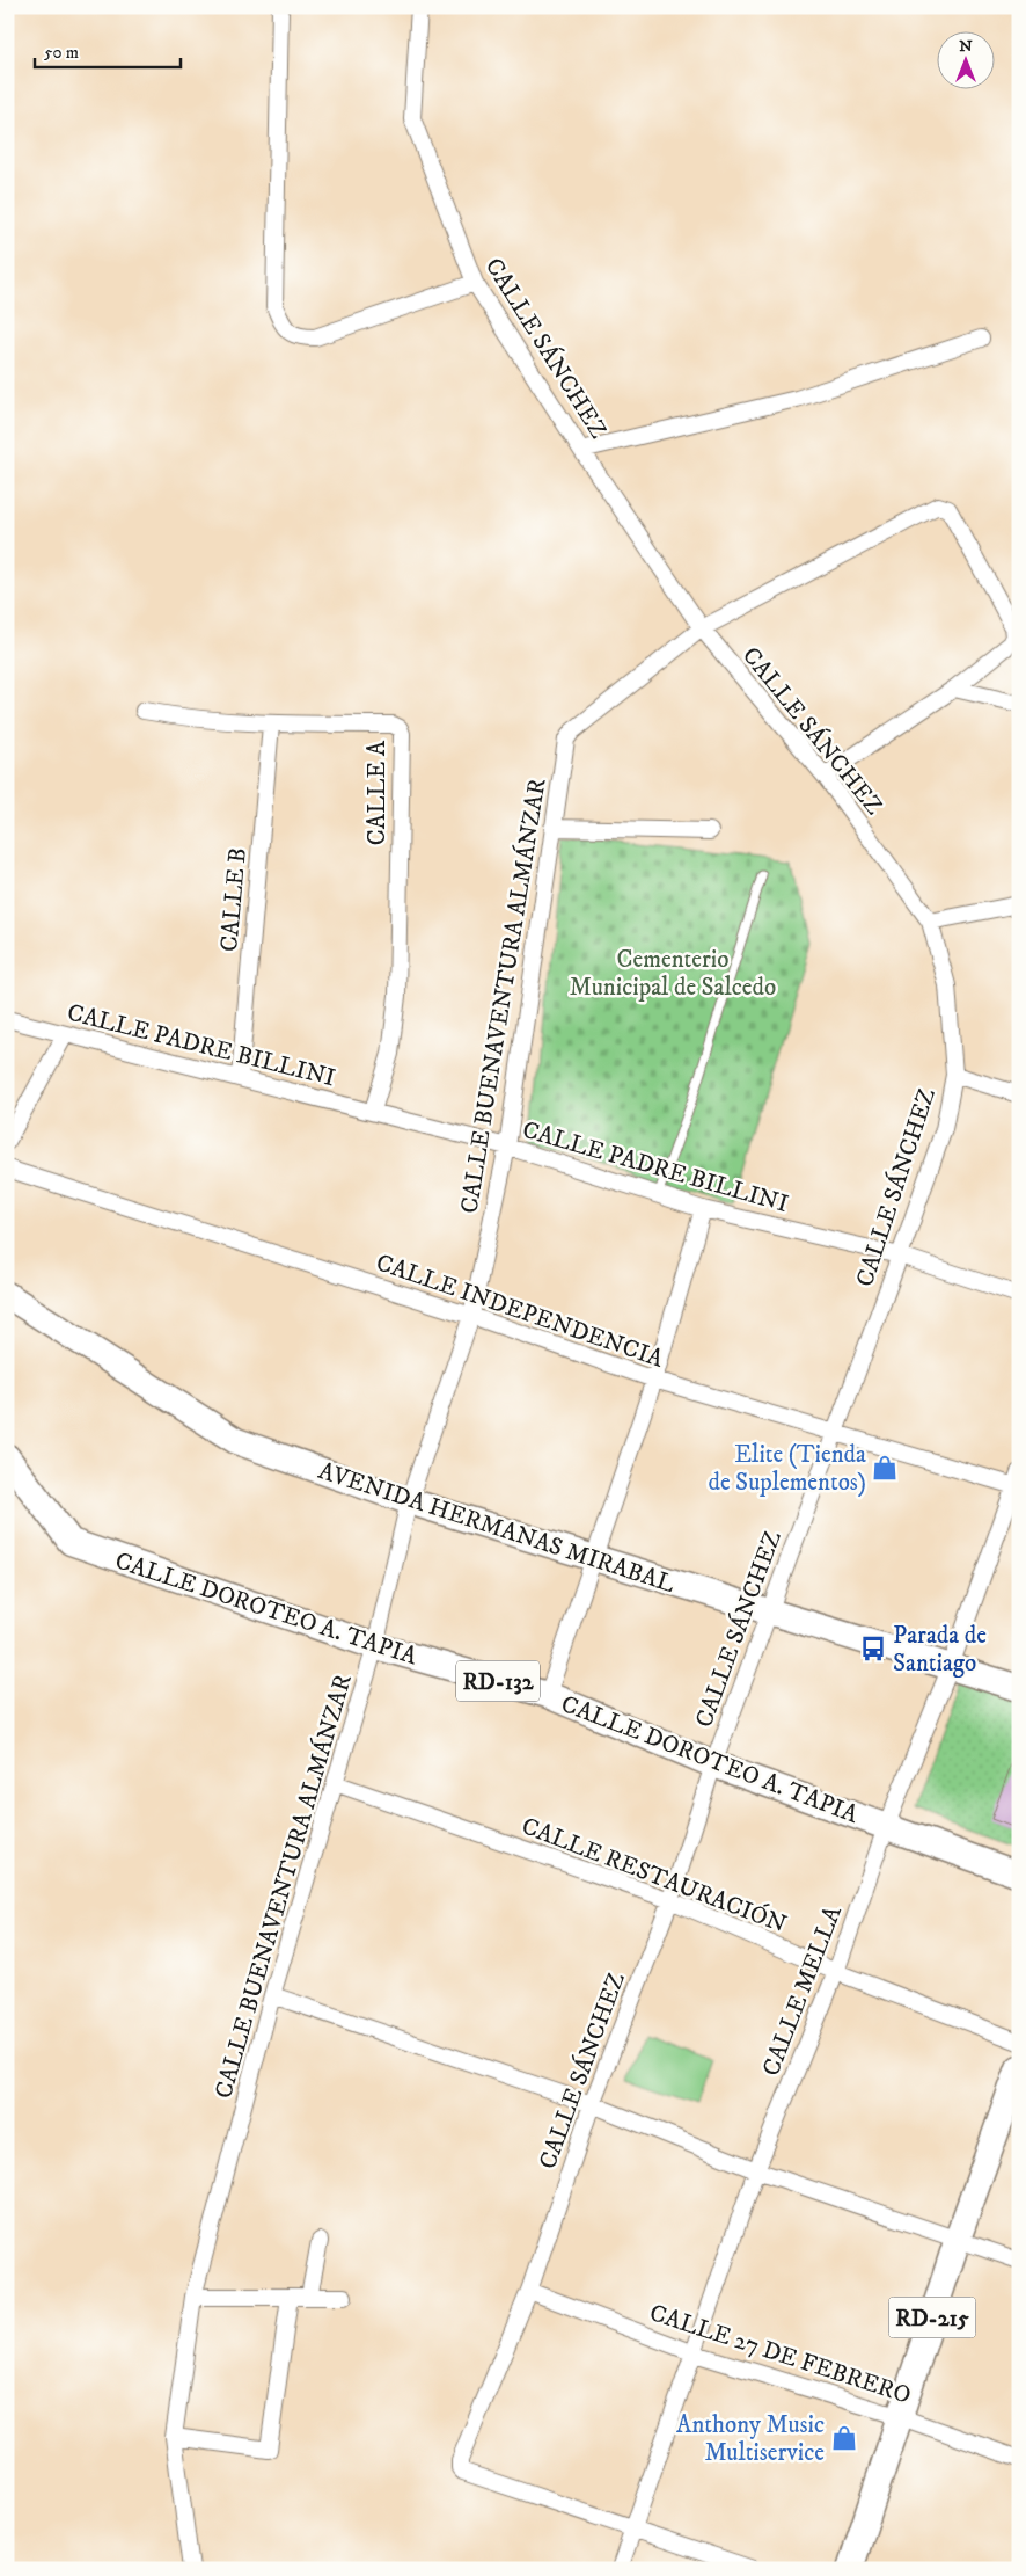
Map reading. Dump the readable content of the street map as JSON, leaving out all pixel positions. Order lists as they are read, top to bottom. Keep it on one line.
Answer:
{"streets":{"main road":["AVENIDA HERMANAS MIRABAL","CALLE DOROTEO A. TAPIA","RD-132","RD-215"],"street":["CALLE SÁNCHEZ","CALLE A","CALLE B","CALLE BUENAVENTURA ALMÁNZAR","CALLE PADRE BILLINI","CALLE INDEPENDENCIA","CALLE RESTAURACIÓN","CALLE MELLA","CALLE 27 DE FEBRERO"]},"crossings":[["CALLE SÁNCHEZ","CALLE BUENAVENTURA ALMÁNZAR"],["CALLE SÁNCHEZ","CALLE PADRE BILLINI"],["CALLE SÁNCHEZ","CALLE INDEPENDENCIA"],["CALLE SÁNCHEZ","AVENIDA HERMANAS MIRABAL"],["CALLE SÁNCHEZ","CALLE DOROTEO A. TAPIA"],["CALLE SÁNCHEZ","CALLE RESTAURACIÓN"],["CALLE SÁNCHEZ","CALLE MELLA"],["CALLE SÁNCHEZ","CALLE 27 DE FEBRERO"],["CALLE A","CALLE B"],["CALLE A","CALLE PADRE BILLINI"],["CALLE B","CALLE PADRE BILLINI"],["CALLE BUENAVENTURA ALMÁNZAR","CALLE PADRE BILLINI"],["CALLE BUENAVENTURA ALMÁNZAR","CALLE INDEPENDENCIA"],["CALLE BUENAVENTURA ALMÁNZAR","AVENIDA HERMANAS MIRABAL"],["CALLE BUENAVENTURA ALMÁNZAR","CALLE DOROTEO A. TAPIA"],["CALLE BUENAVENTURA ALMÁNZAR","CALLE RESTAURACIÓN"],["CALLE INDEPENDENCIA","CALLE MELLA"],["AVENIDA HERMANAS MIRABAL","CALLE MELLA"],["CALLE DOROTEO A. TAPIA","CALLE MELLA"],["CALLE RESTAURACIÓN","CALLE MELLA"],["CALLE MELLA","CALLE 27 DE FEBRERO"],["RD-215","CALLE 27 DE FEBRERO"]],"parks":["Cementerio Municipal de Salcedo"],"places":{"shop":["Elite (Tienda de Suplementos)","Anthony Music Multiservice"],"bus stop":["Parada de Santiago"]},"scale_bar":"50 m","north":"top"}
